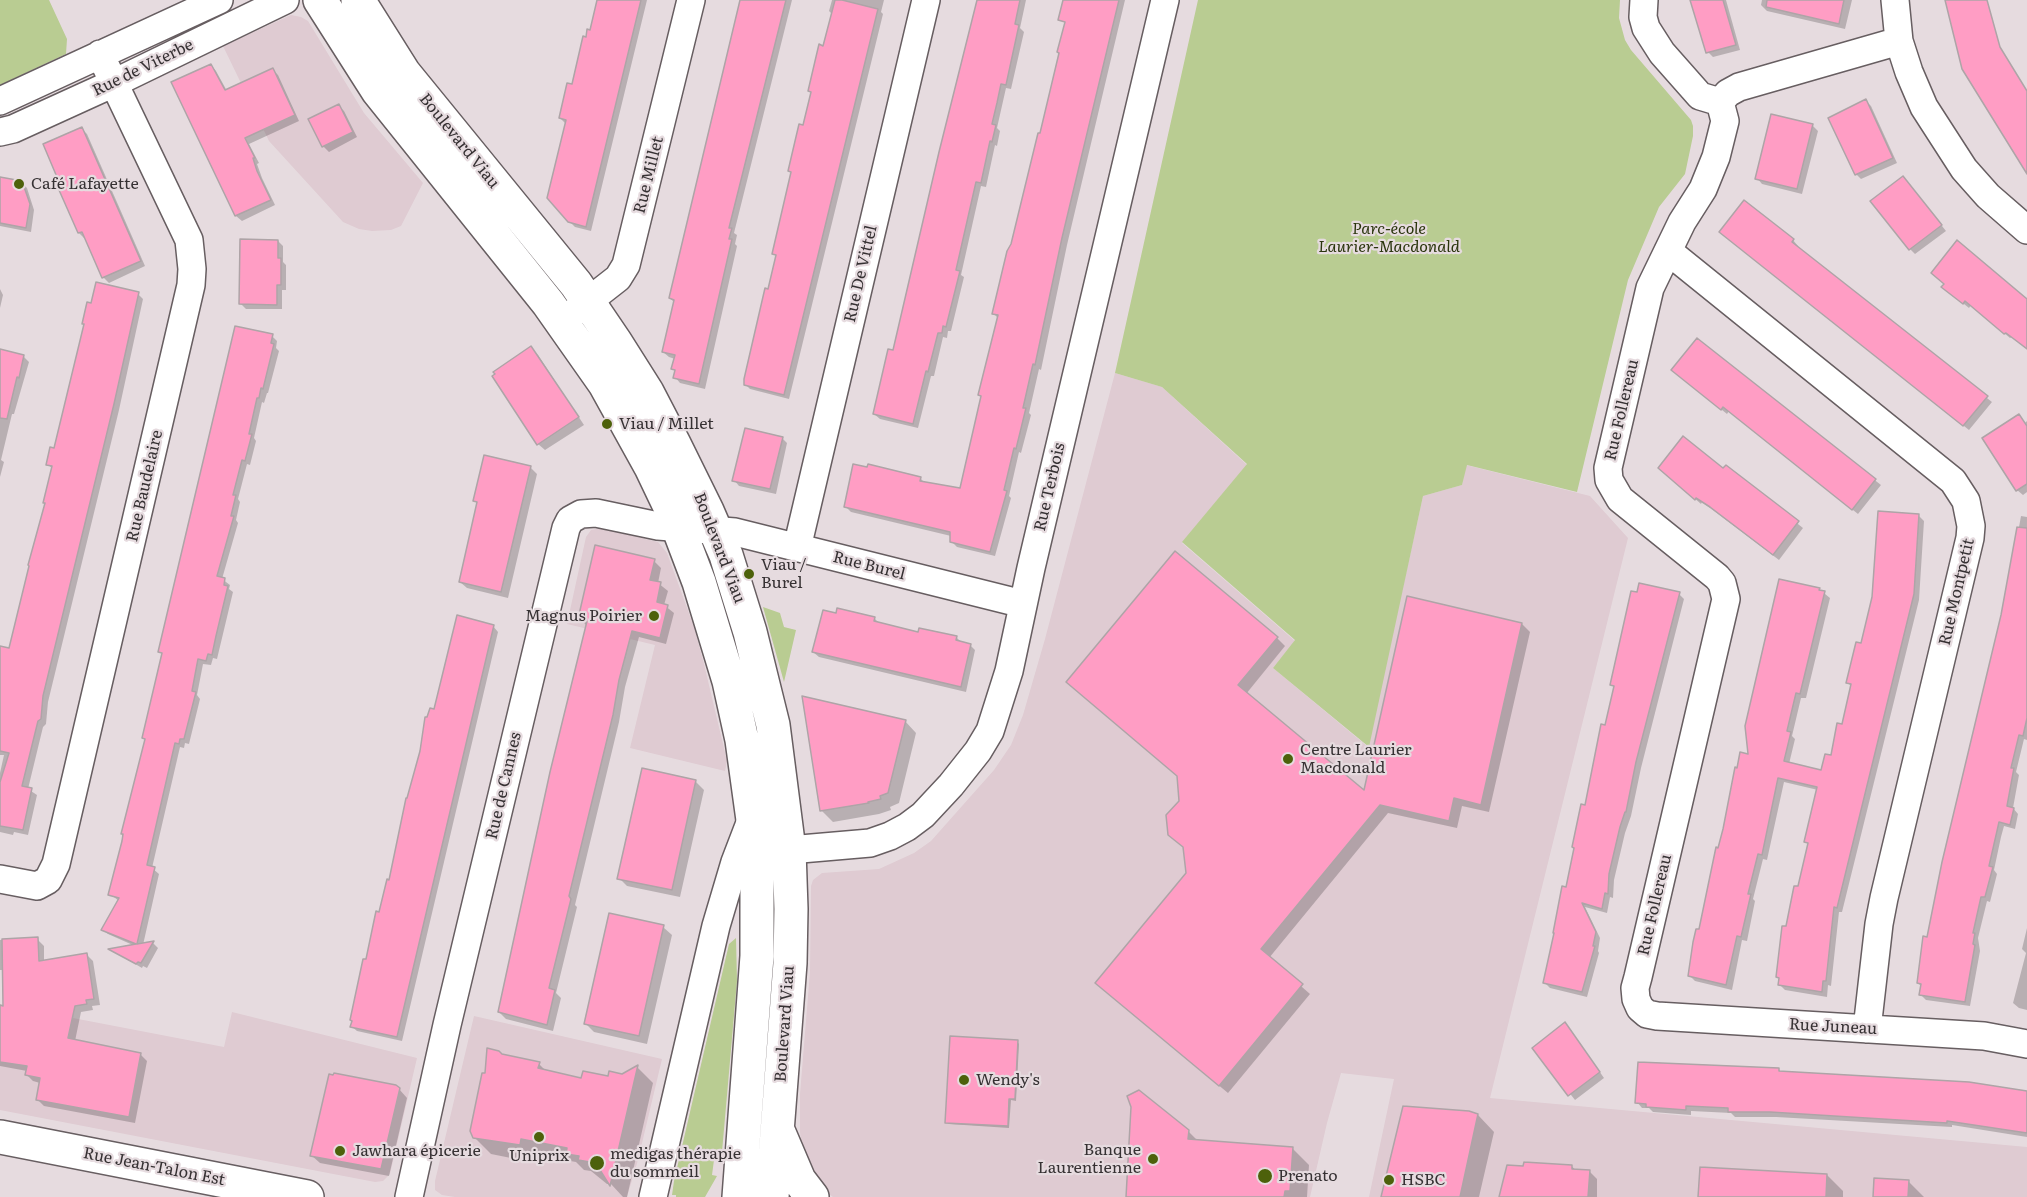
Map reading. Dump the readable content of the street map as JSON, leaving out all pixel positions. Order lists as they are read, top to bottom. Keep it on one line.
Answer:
{"streets":{"main road":["Boulevard Viau","Rue Jean-Talon Est"],"street":["Rue de Viterbe","Rue Millet","Rue De Vittel","Rue Follereau","Rue Baudelaire","Rue Terbois","Rue Burel","Rue Montpetit","Rue de Cannes","Rue Juneau"]},"crossings":[["Rue de Viterbe","Rue Baudelaire"],["Boulevard Viau","Rue Millet"],["Boulevard Viau","Rue Terbois"],["Boulevard Viau","Rue Burel"],["Boulevard Viau","Rue de Cannes"],["Rue De Vittel","Rue Burel"],["Rue Follereau","Rue Montpetit"],["Rue Follereau","Rue Juneau"],["Rue Terbois","Rue Burel"],["Rue Burel","Rue de Cannes"],["Rue Montpetit","Rue Juneau"]],"parks":["Parc-école Laurier-Macdonald"],"places":["Café Lafayette","Viau / Millet","Viau / Burel","Magnus Poirier","Centre Laurier Macdonald","Wendy's","Uniprix","Jawhara épicerie","Banque Laurentienne","medigas thérapie du sommeil","Prenato","HSBC"]}
